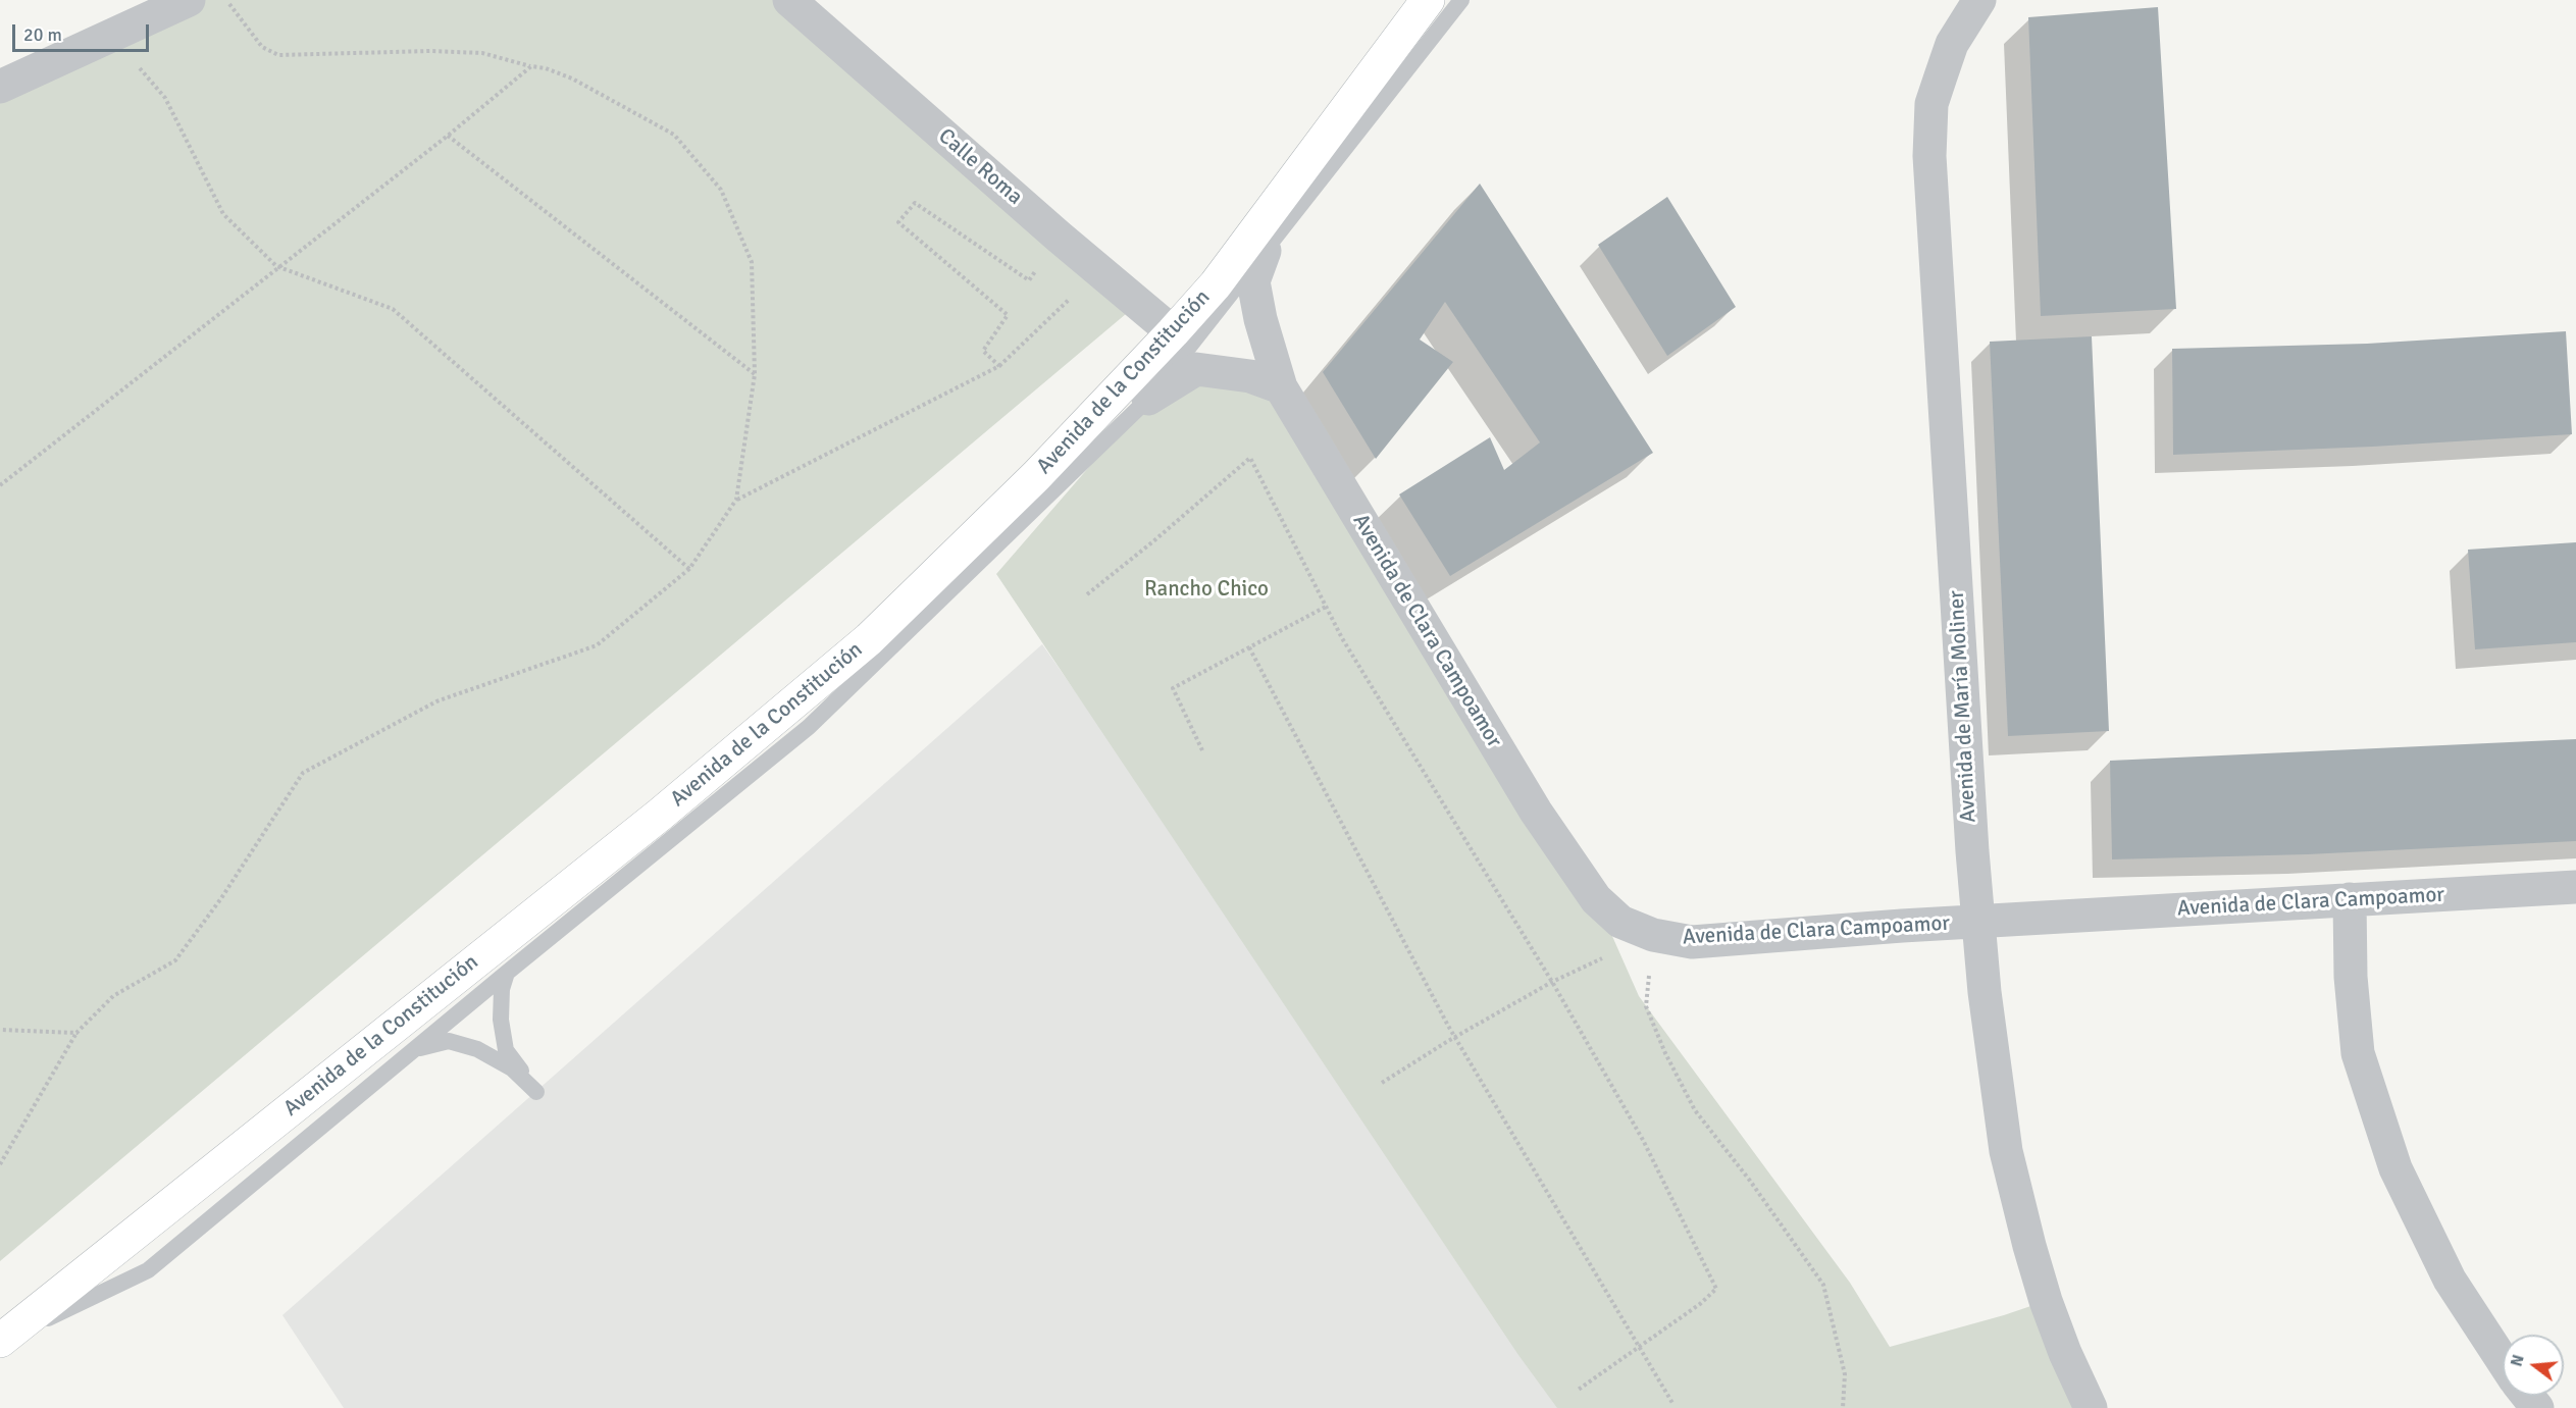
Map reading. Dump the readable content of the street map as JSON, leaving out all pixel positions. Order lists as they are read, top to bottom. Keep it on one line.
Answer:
{"streets":{"street":["Calle Roma","Avenida de la Constitución","Avenida de Clara Campoamor","Avenida de María Moliner"]},"crossings":[["Calle Roma","Avenida de la Constitución"],["Avenida de Clara Campoamor","Avenida de María Moliner"]],"parks":["Rancho Chico"],"scale_bar":"20 m","north":"left"}
